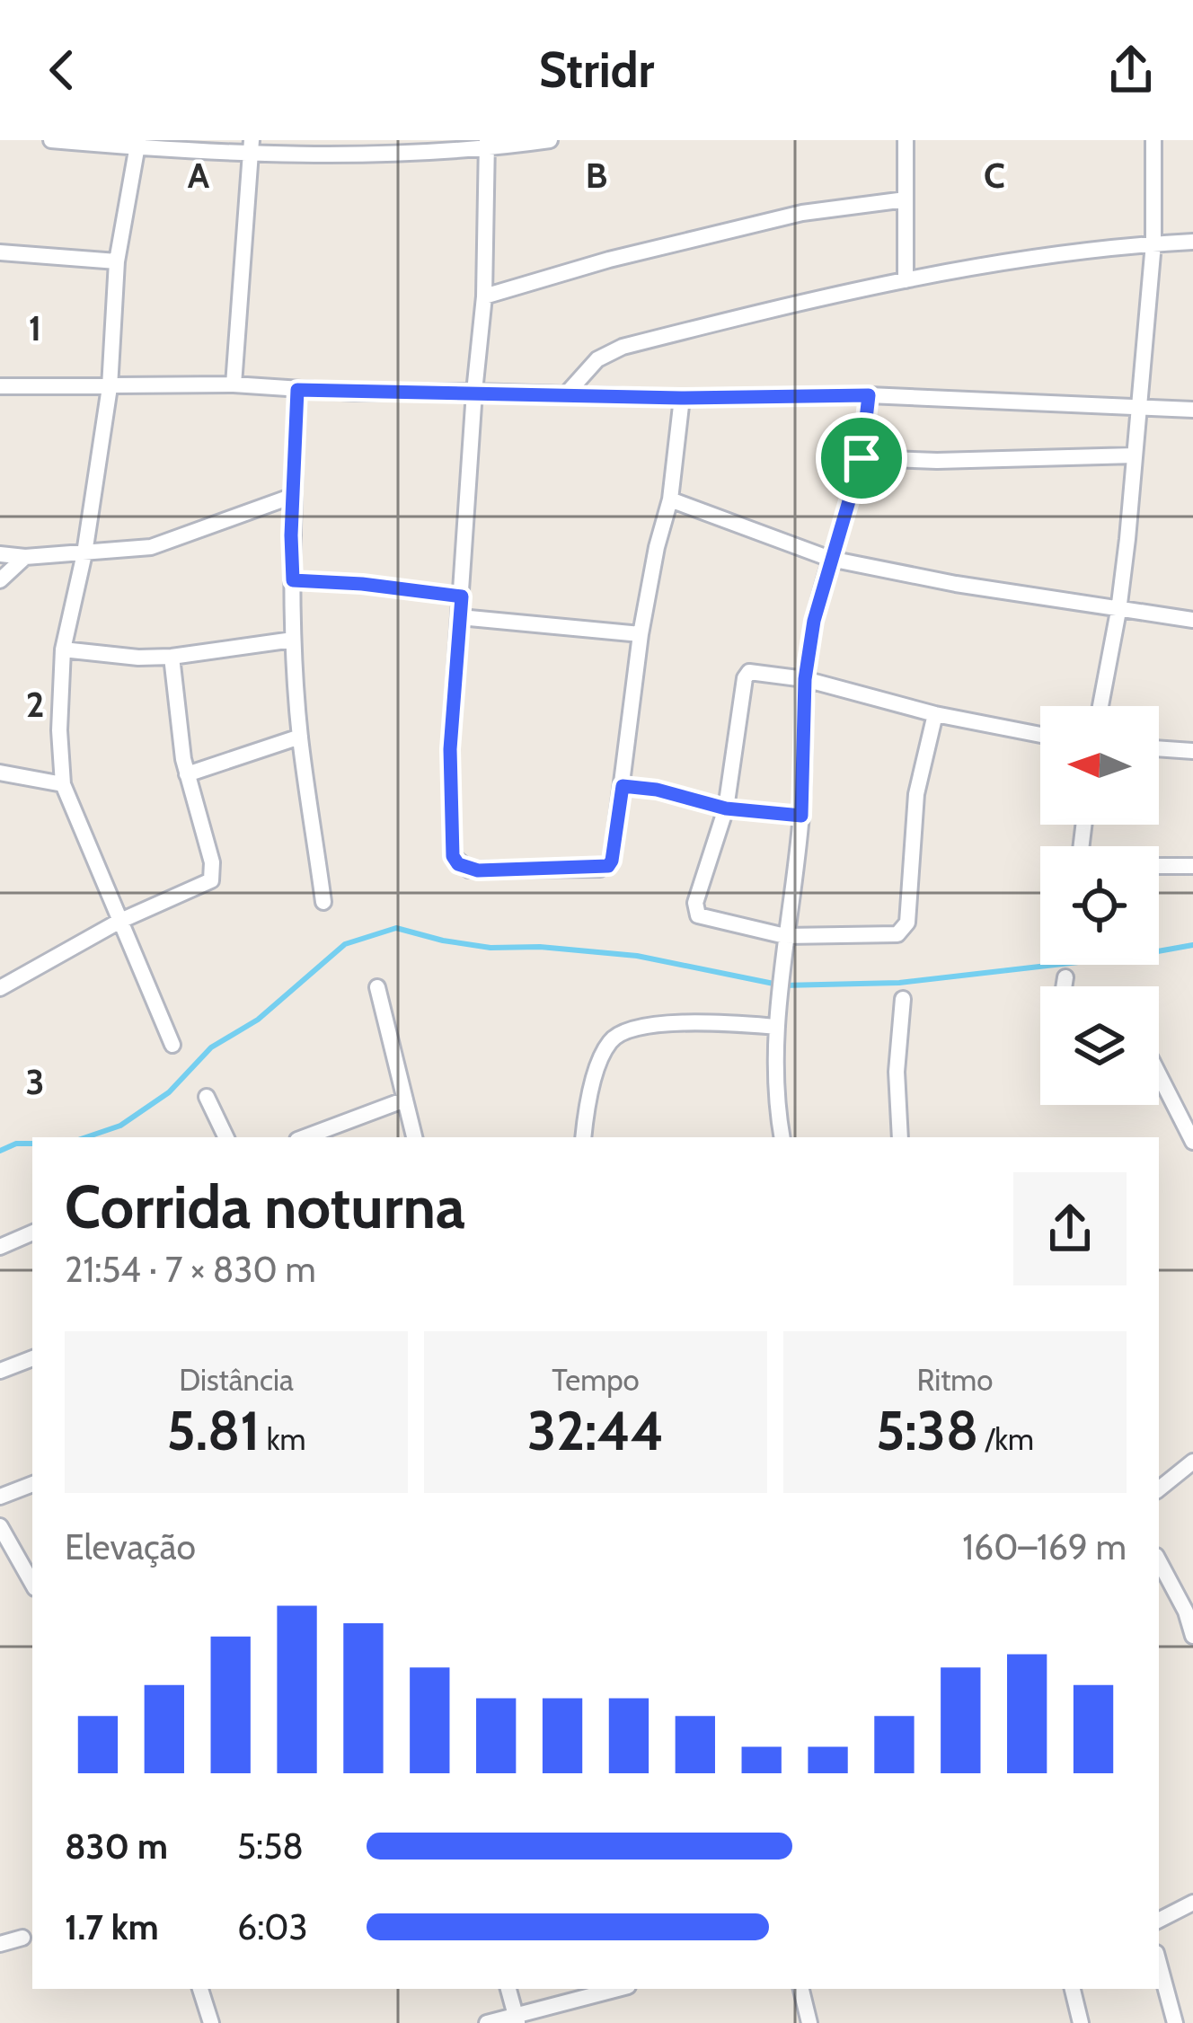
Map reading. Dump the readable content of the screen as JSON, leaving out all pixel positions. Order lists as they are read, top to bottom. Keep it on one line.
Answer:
{"north":"left","page":{"header":"Stridr","heading":["Corrida noturna","21:54 · 7 × 830 m"],"stats":[["Distância","5.81 km"],["Tempo","32:44"],["Ritmo","5:38 /km"]],"chart":["Elevação","160–169 m"],"list":[{"name":"830 m","note":"5:58"},{"name":"1.7 km","note":"6:03"}]},"grid":{"columns":["A","B","C"],"rows":["1","2","3"]}}
